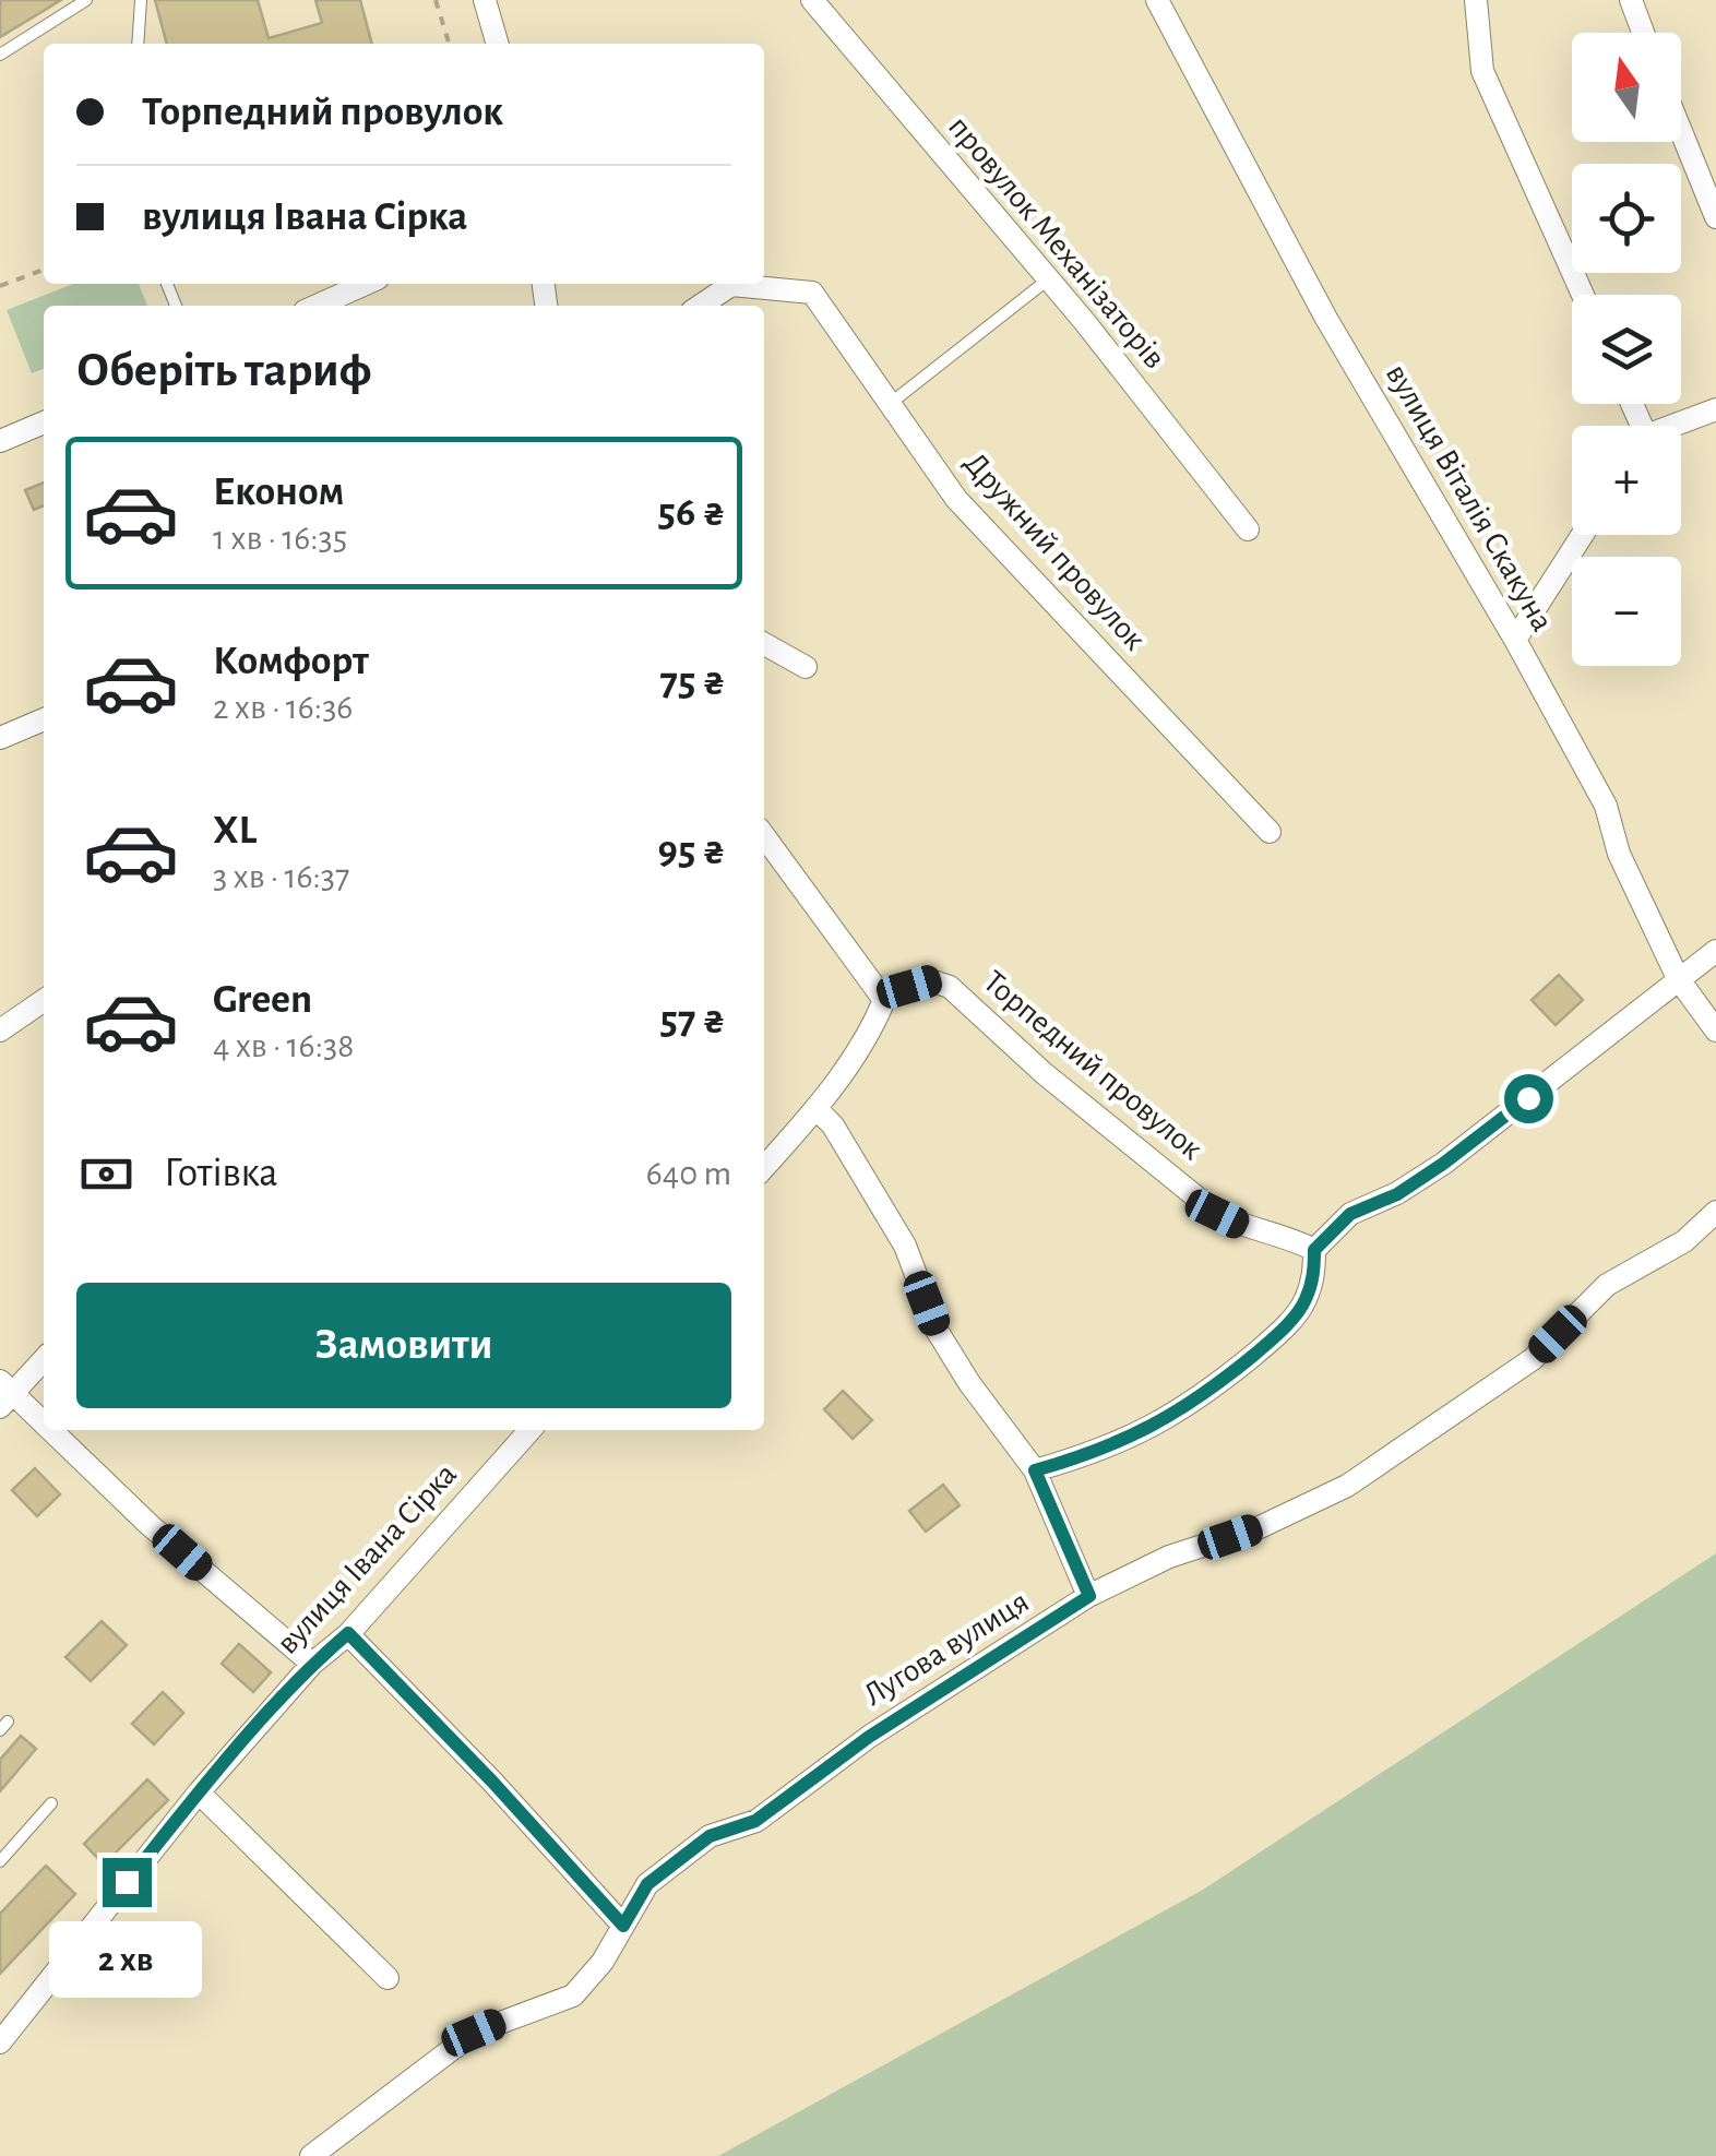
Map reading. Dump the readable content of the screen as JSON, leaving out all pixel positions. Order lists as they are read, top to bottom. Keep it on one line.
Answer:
{"streets":{"street":["провулок Механізаторів","вулиця Віталія Скакуна","Дружний провулок","Торпедний провулок","вулиця Івана Сірка","Лугова вулиця"]},"north":"top","page":{"map_buttons":["+","−"],"banner":["Торпедний провулок","вулиця Івана Сірка"],"heading":"Оберіть тариф","list":[{"name":"Економ","note":"1 хв · 16:35","value":"56 ₴"},{"name":"Комфорт","note":"2 хв · 16:36","value":"75 ₴"},{"name":"XL","note":"3 хв · 16:37","value":"95 ₴"},{"name":"Green","note":"4 хв · 16:38","value":"57 ₴"}],"pay":["Готівка","640 m"],"buttons":"Замовити","bubble":"2 хв"}}
